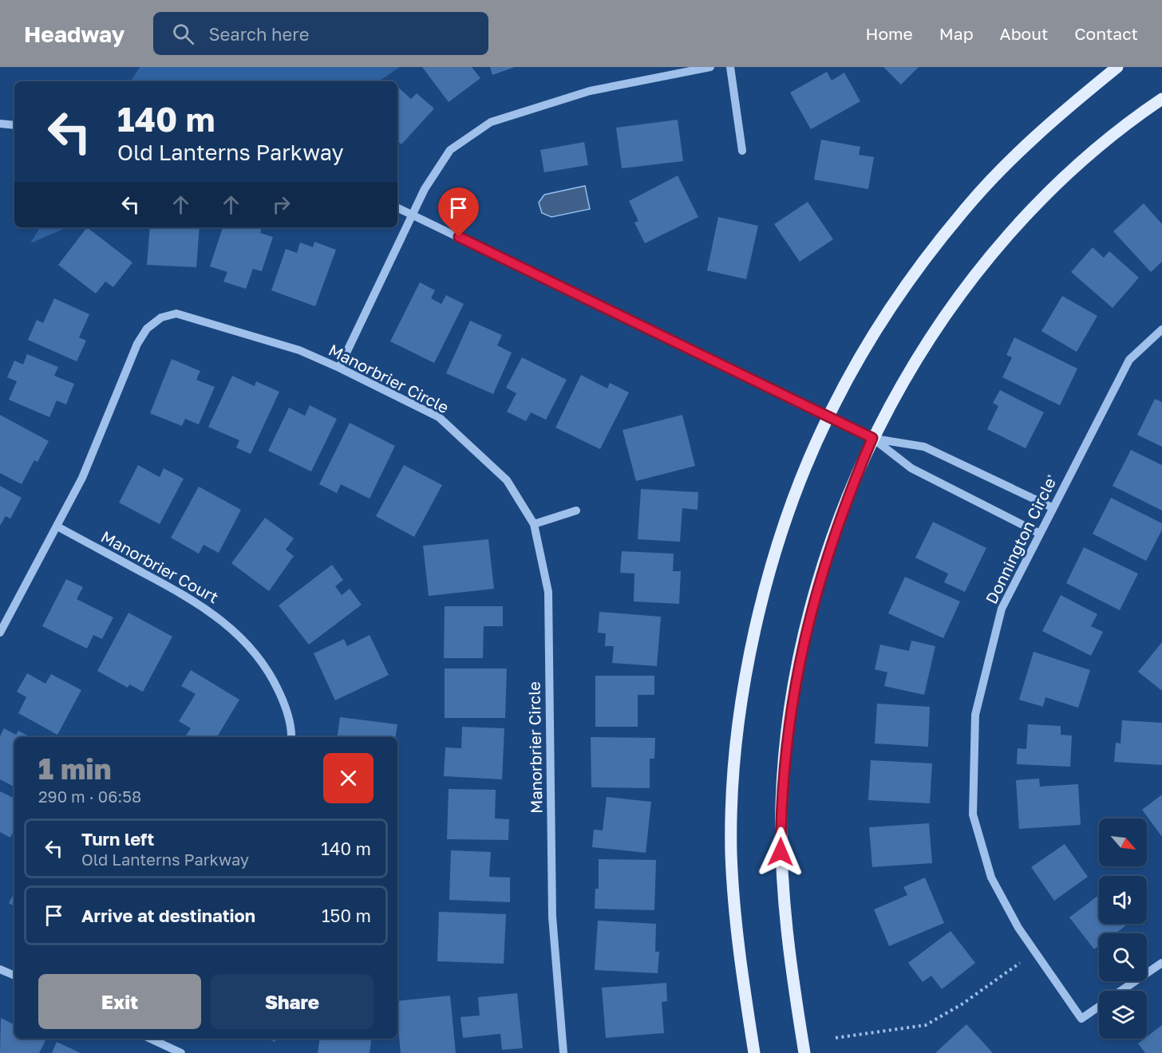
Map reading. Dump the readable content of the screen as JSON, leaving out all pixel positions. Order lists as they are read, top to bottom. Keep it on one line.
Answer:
{"streets":{"street":["Manorbrier Circle","Donnington Circle","Manorbrier Court"]},"crossings":[["Manorbrier Circle","Manorbrier Court"]],"north":"bottom right","page":{"header":"Headway","search":"Search here","nav":["Home","Map","About","Contact"],"turn":["140 m","Old Lanterns Parkway"],"heading":["1 min","290 m · 06:58"],"list":[{"name":"Turn left","note":"Old Lanterns Parkway","value":"140 m"},{"name":"Arrive at destination","value":"150 m"}],"buttons":["Exit","Share"]}}
